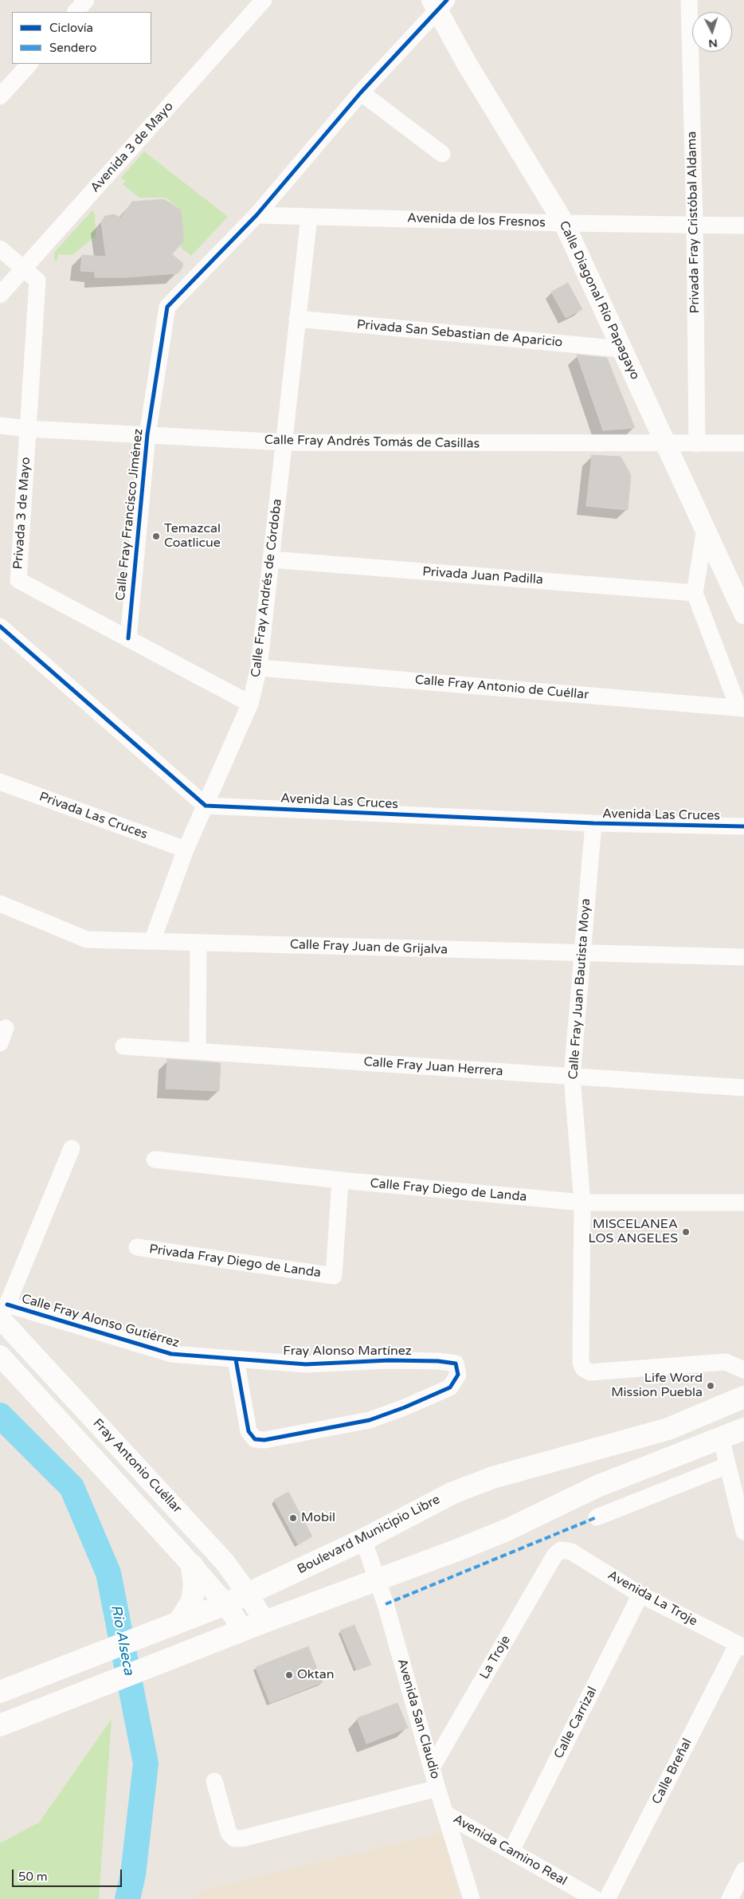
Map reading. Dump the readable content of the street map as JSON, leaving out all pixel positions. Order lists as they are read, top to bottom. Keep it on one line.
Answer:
{"streets":{"main road":["Boulevard Municipio Libre"],"street":["Avenida 3 de Mayo","Avenida de los Fresnos","Privada Fray Cristóbal Aldama","Calle Diagonal Río Papagayo","Privada San Sebastian de Aparicio","Calle Fray Andrés Tomás de Casillas","Privada 3 de Mayo","Calle Fray Francisco Jiménez","Privada Juan Padilla","Calle Fray Andrés de Córdoba","Calle Fray Antonio de Cuéllar","Avenida Las Cruces","Privada Las Cruces","Calle Fray Juan de Grijalva","Calle Fray Juan Bautista Moya","Calle Fray Juan Herrera","Calle Fray Diego de Landa","Privada Fray Diego de Landa","Calle Fray Alonso Gutiérrez","Fray Alonso Martínez","Fray Antonio Cuéllar","Avenida La Troje","La Troje","Avenida San Claudio","Calle Carrizal","Calle Breñal","Avenida Camino Real"]},"crossings":[["Avenida 3 de Mayo","Privada 3 de Mayo"],["Avenida de los Fresnos","Privada Fray Cristóbal Aldama"],["Avenida de los Fresnos","Calle Diagonal Río Papagayo"],["Avenida de los Fresnos","Calle Fray Francisco Jiménez"],["Avenida de los Fresnos","Calle Fray Andrés de Córdoba"],["Privada Fray Cristóbal Aldama","Calle Fray Andrés Tomás de Casillas"],["Calle Diagonal Río Papagayo","Privada San Sebastian de Aparicio"],["Calle Diagonal Río Papagayo","Calle Fray Andrés Tomás de Casillas"],["Calle Diagonal Río Papagayo","Calle Fray Francisco Jiménez"],["Privada San Sebastian de Aparicio","Calle Fray Andrés de Córdoba"],["Calle Fray Andrés Tomás de Casillas","Privada 3 de Mayo"],["Calle Fray Andrés Tomás de Casillas","Calle Fray Francisco Jiménez"],["Calle Fray Andrés Tomás de Casillas","Calle Fray Andrés de Córdoba"],["Privada 3 de Mayo","Calle Fray Francisco Jiménez"],["Privada 3 de Mayo","Calle Fray Andrés de Córdoba"],["Privada Juan Padilla","Calle Fray Andrés de Córdoba"],["Calle Fray Andrés de Córdoba","Calle Fray Antonio de Cuéllar"],["Calle Fray Andrés de Córdoba","Avenida Las Cruces"],["Calle Fray Andrés de Córdoba","Privada Las Cruces"],["Calle Fray Andrés de Córdoba","Calle Fray Juan de Grijalva"],["Avenida Las Cruces","Calle Fray Juan Bautista Moya"],["Calle Fray Juan de Grijalva","Calle Fray Juan Bautista Moya"],["Calle Fray Juan Bautista Moya","Calle Fray Juan Herrera"],["Calle Fray Juan Bautista Moya","Calle Fray Diego de Landa"],["Calle Fray Diego de Landa","Privada Fray Diego de Landa"],["Calle Fray Alonso Gutiérrez","Fray Alonso Martínez"],["Calle Fray Alonso Gutiérrez","Fray Antonio Cuéllar"],["Fray Antonio Cuéllar","Boulevard Municipio Libre"],["Boulevard Municipio Libre","Avenida San Claudio"],["Avenida La Troje","La Troje"],["Avenida La Troje","Calle Carrizal"],["Avenida La Troje","Calle Breñal"],["La Troje","Avenida San Claudio"],["Avenida San Claudio","Avenida Camino Real"],["Calle Carrizal","Avenida Camino Real"]],"water":["Rio Alseca"],"places":["Temazcal Coatlicue","MISCELANEA LOS ANGELES","Life Word Mission Puebla","Mobil","Oktan"],"legend":["Ciclovía","Sendero"],"scale_bar":"50 m","north":"bottom"}
